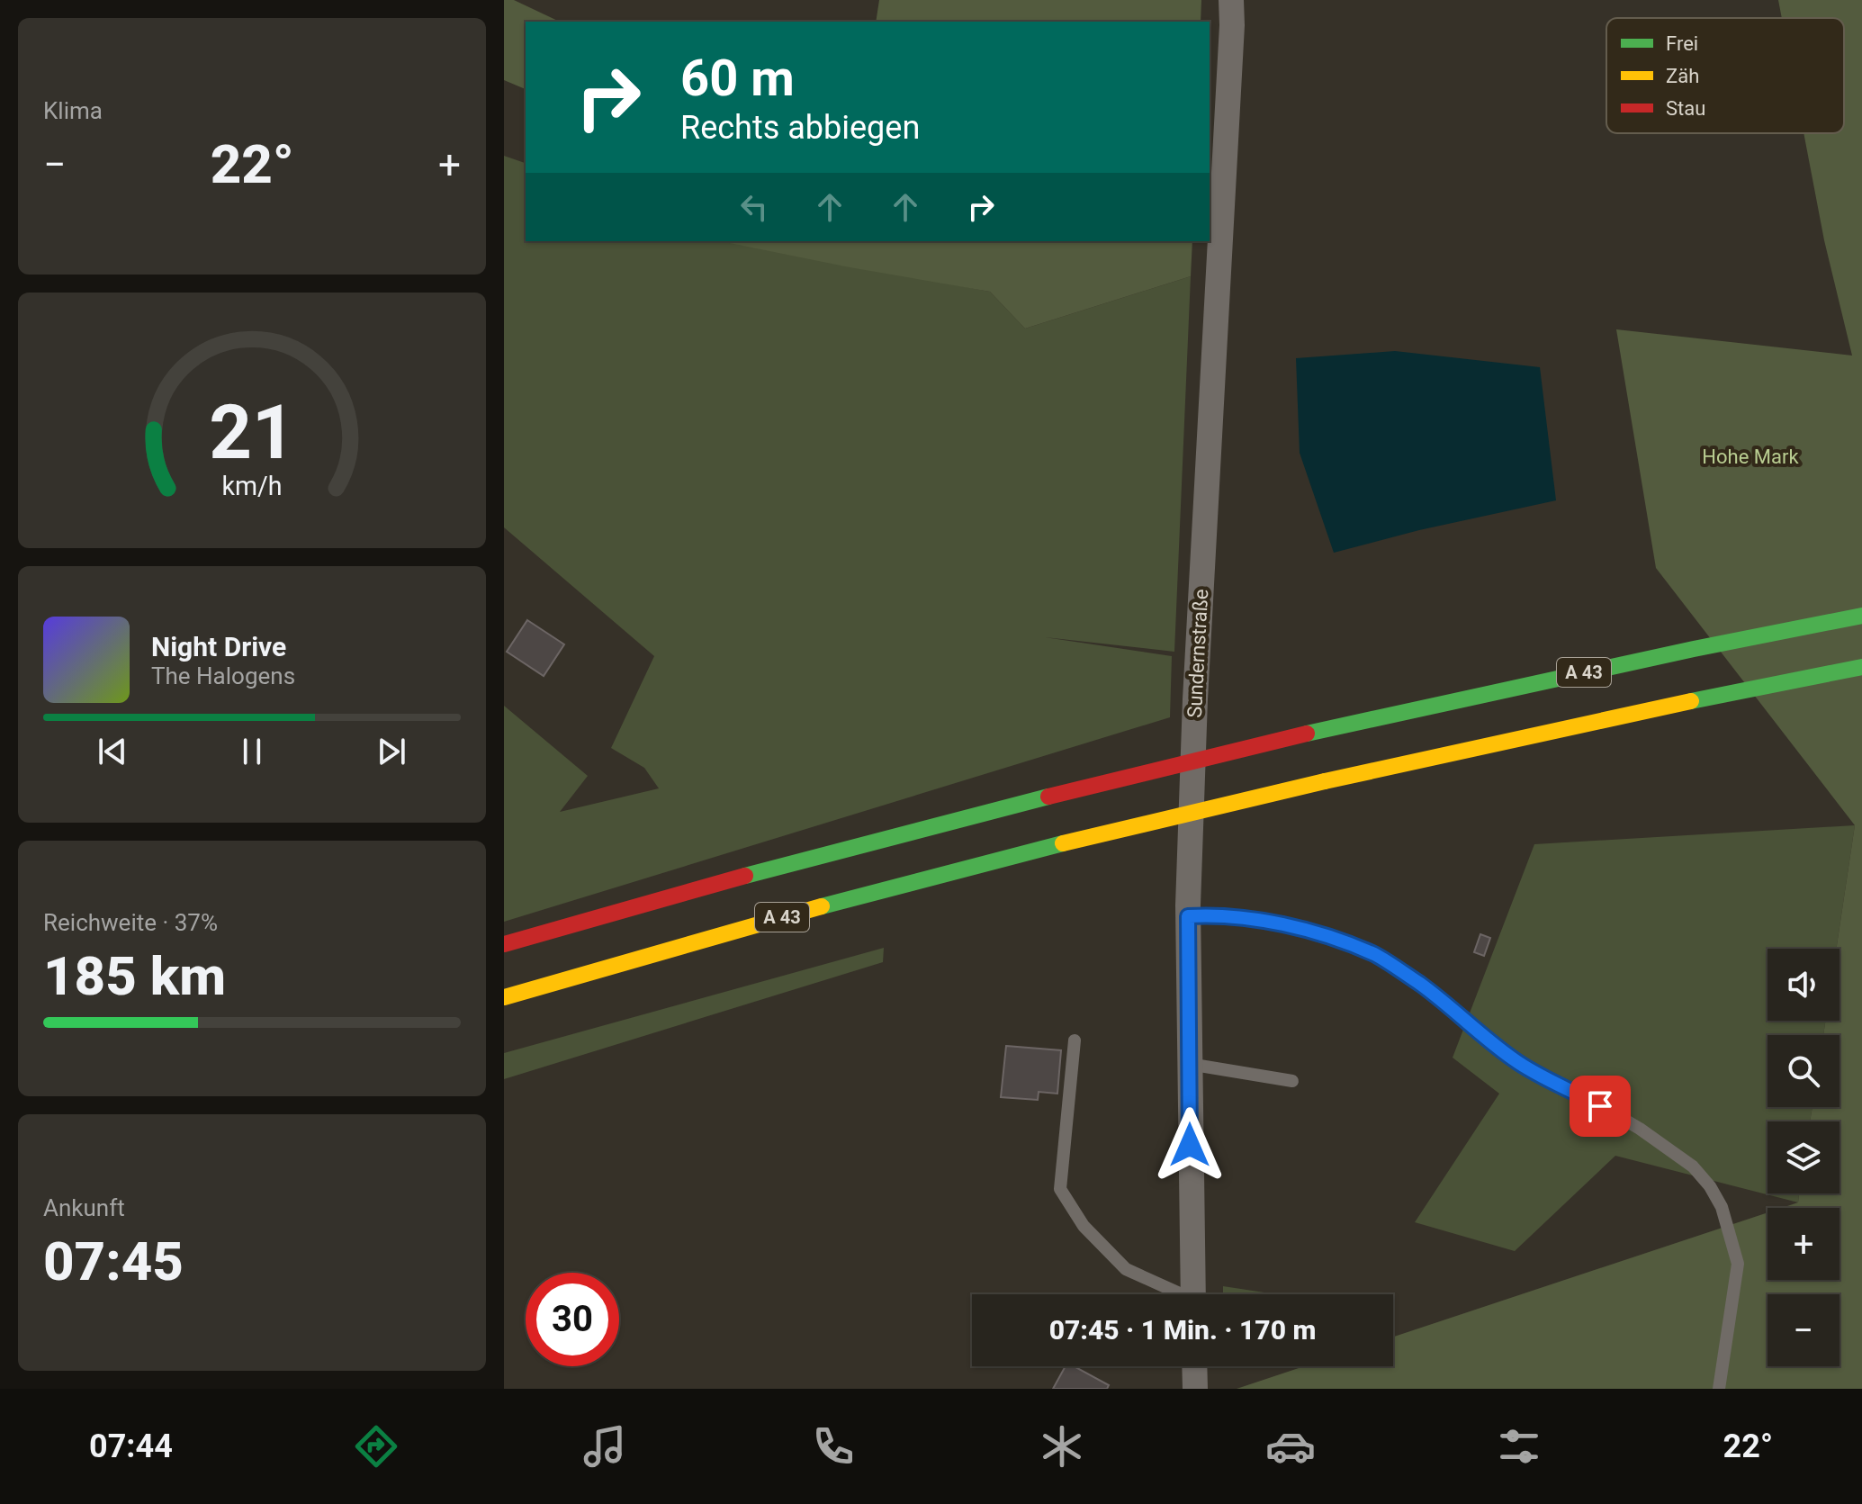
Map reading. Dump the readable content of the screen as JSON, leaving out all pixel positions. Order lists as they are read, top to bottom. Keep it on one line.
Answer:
{"streets":{"highway":["A 43"],"street":["Sundernstraße"]},"parks":["Hohe Mark"],"legend":["Frei","Zäh","Stau"],"page":{"tile":["Klima",["Reichweite · 37%","185 km"],["Ankunft","07:45"]],"turn":["60 m","Rechts abbiegen"],"heat":["−","22°","+"],"song":["Night Drive","The Halogens"],"map_buttons":["+","−"],"limit":"30","trip":"07:45 · 1 Min. · 170 m","tabs":["07:44","22°"],"gauge":["21","km/h"]}}
